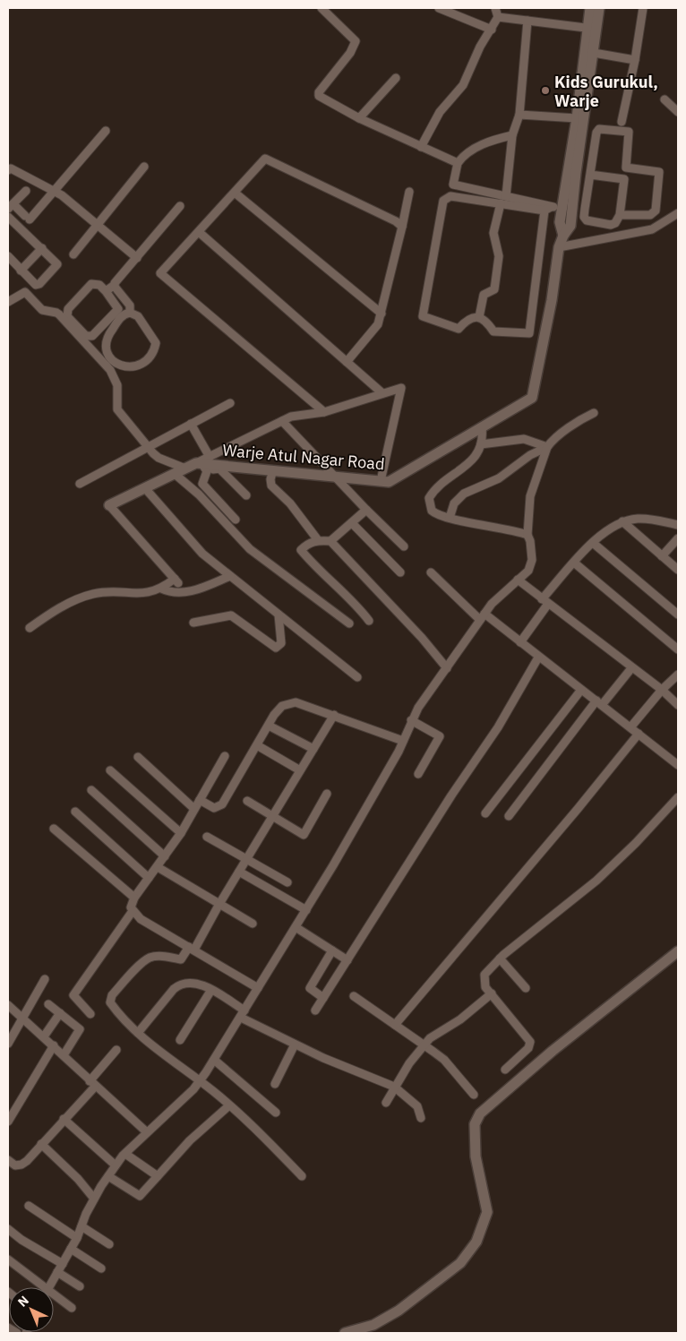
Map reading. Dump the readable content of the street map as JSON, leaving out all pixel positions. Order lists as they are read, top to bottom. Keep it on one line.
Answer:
{"streets":{"street":["Warje Atul Nagar Road"]},"places":["Kids Gurukul, Warje"],"north":"top left"}
